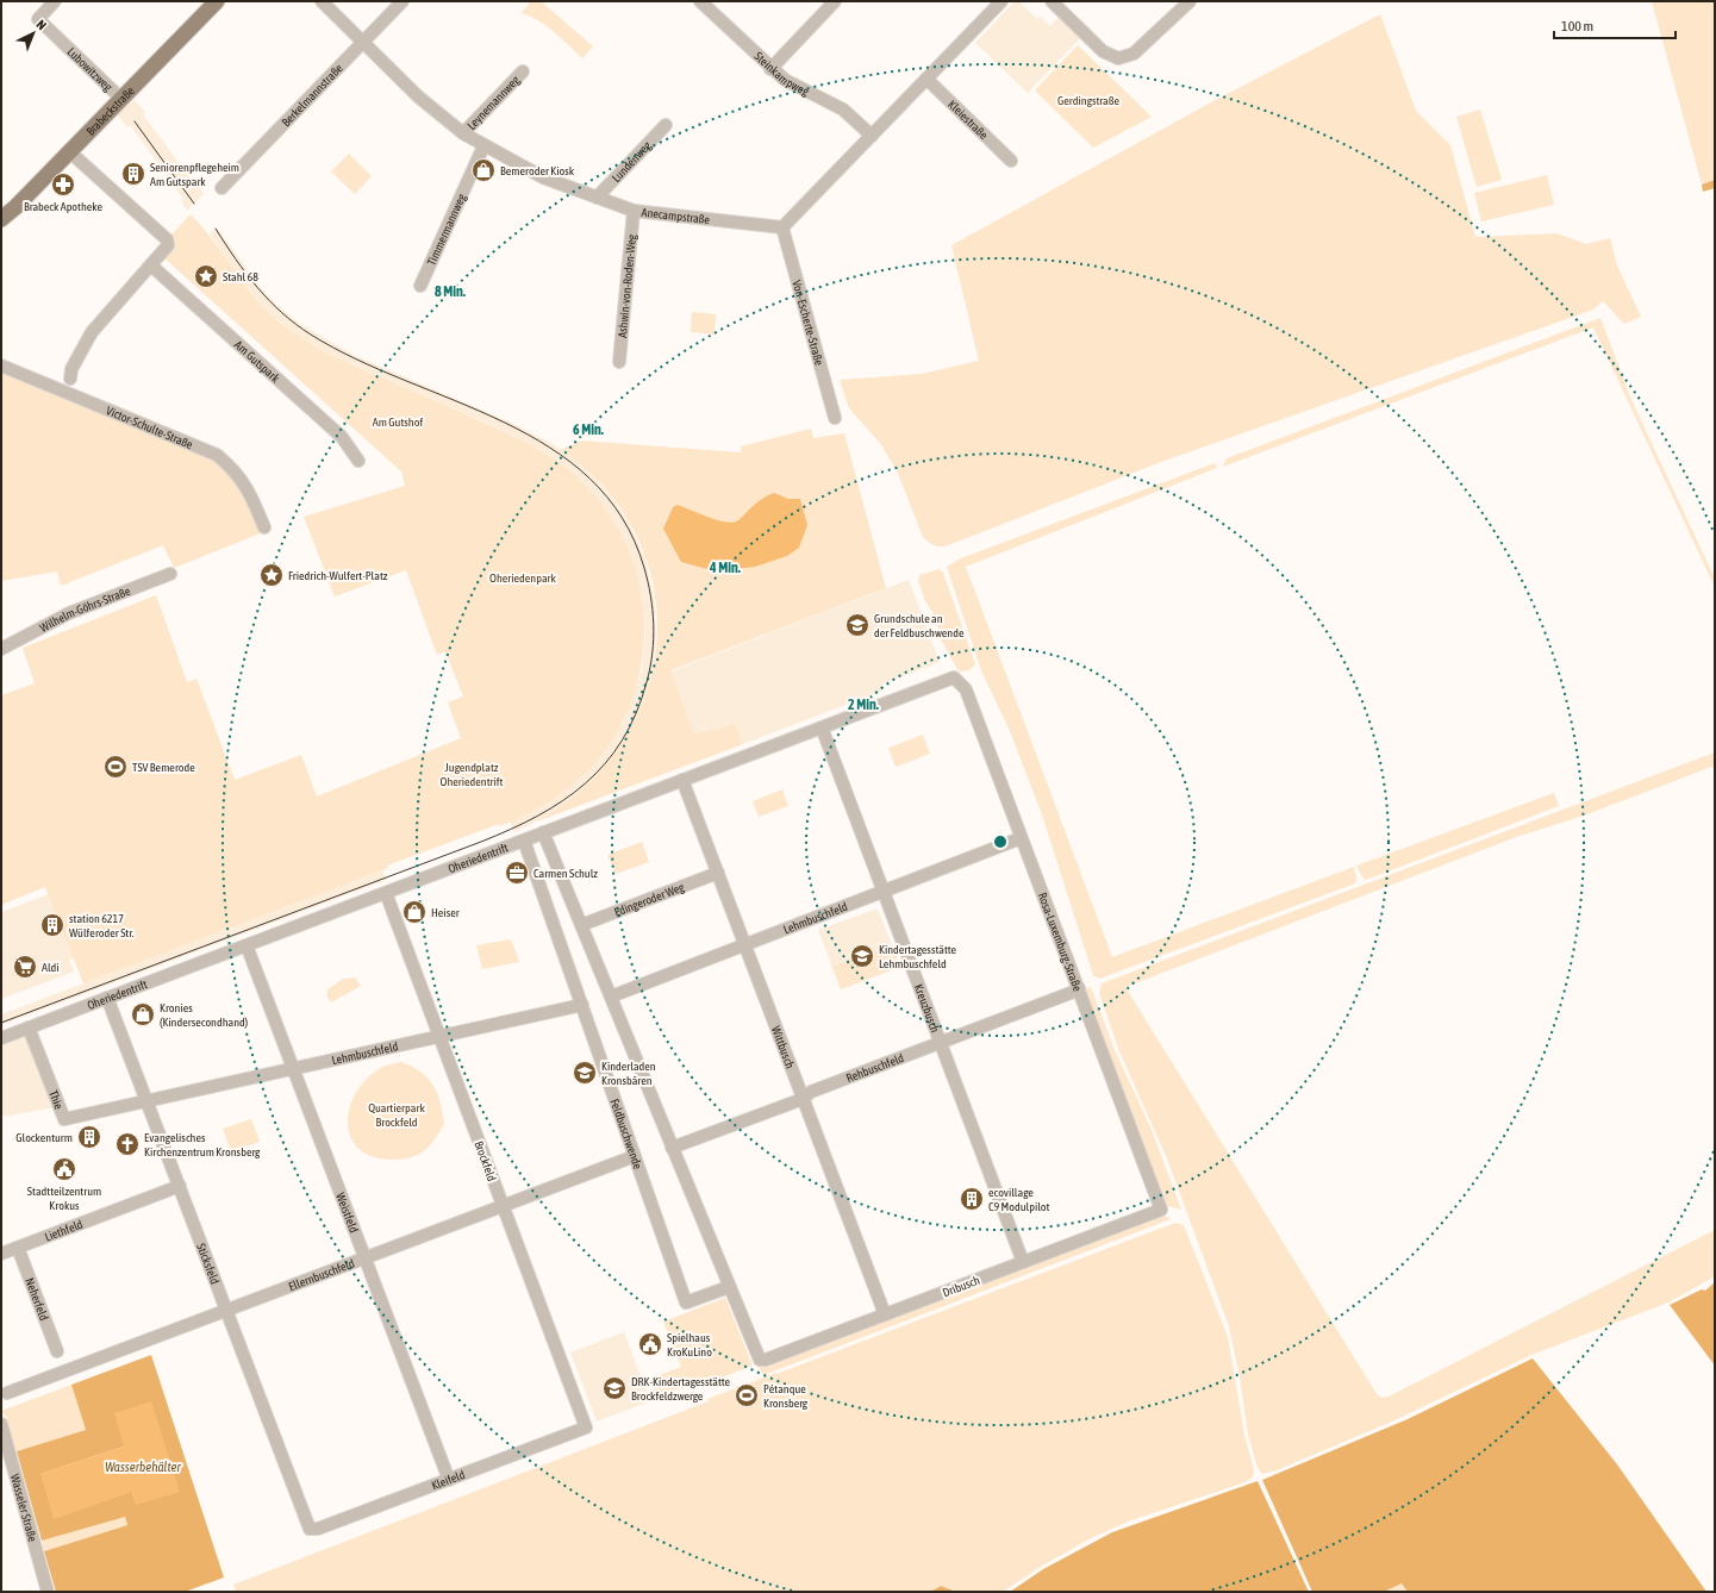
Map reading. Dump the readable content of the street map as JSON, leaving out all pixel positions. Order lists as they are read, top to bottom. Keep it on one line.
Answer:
{"streets":{"main road":["Brabeckstraße"],"street":["Lubowitzweg","Steinkampweg","Berkelmannstraße","Leynemannweg","Kleiestraße","Lundenweg","Anecampstraße","Timmermannweg","Ashwin-von-Roden-Weg","Von-Escherte-Straße","Am Gutspark","Victor-Schulte-Straße","Wilhelm-Göhrs-Straße","Oheriedentrift","Edingeroder Weg","Lehmbuschfeld","Rosa-Luxemburg-Straße","Kreuzbusch","Wittbusch","Rehbuschfeld","Thie","Feldbuschwende","Brockfeld","Weistfeld","Liethfeld","Sticksfeld","Ellernbuschfeld","Dribusch","Neherfeld","Kleifeld","Wasseler Straße"]},"crossings":[["Lubowitzweg","Brabeckstraße"],["Berkelmannstraße","Anecampstraße"],["Leynemannweg","Anecampstraße"],["Lundenweg","Anecampstraße"],["Anecampstraße","Timmermannweg"],["Anecampstraße","Ashwin-von-Roden-Weg"],["Anecampstraße","Von-Escherte-Straße"],["Oheriedentrift","Rosa-Luxemburg-Straße"],["Oheriedentrift","Kreuzbusch"],["Oheriedentrift","Wittbusch"],["Oheriedentrift","Thie"],["Oheriedentrift","Feldbuschwende"],["Oheriedentrift","Brockfeld"],["Oheriedentrift","Weistfeld"],["Oheriedentrift","Sticksfeld"],["Edingeroder Weg","Wittbusch"],["Lehmbuschfeld","Rosa-Luxemburg-Straße"],["Lehmbuschfeld","Kreuzbusch"],["Lehmbuschfeld","Wittbusch"],["Lehmbuschfeld","Thie"],["Lehmbuschfeld","Feldbuschwende"],["Lehmbuschfeld","Brockfeld"],["Lehmbuschfeld","Weistfeld"],["Lehmbuschfeld","Sticksfeld"],["Rosa-Luxemburg-Straße","Rehbuschfeld"],["Rosa-Luxemburg-Straße","Dribusch"],["Kreuzbusch","Rehbuschfeld"],["Kreuzbusch","Dribusch"],["Wittbusch","Rehbuschfeld"],["Wittbusch","Dribusch"],["Thie","Sticksfeld"],["Feldbuschwende","Ellernbuschfeld"],["Feldbuschwende","Dribusch"],["Brockfeld","Ellernbuschfeld"],["Brockfeld","Kleifeld"],["Weistfeld","Ellernbuschfeld"],["Weistfeld","Kleifeld"],["Liethfeld","Sticksfeld"],["Liethfeld","Neherfeld"],["Sticksfeld","Ellernbuschfeld"],["Sticksfeld","Kleifeld"]],"water":["Wasserbehälter"],"parks":["Gerdingstraße","Am Gutshof","Oheriedenpark","Jugendplatz Oheriedentrift","Quartierpark Brockfeld"],"places":{"shop":["Bemeroder Kiosk","Heiser","Kronies (Kindersecondhand)"],"building":["Seniorenpflegeheim Am Gutspark","station 6217 Wülferoder Str.","Glockenturm","ecovillage C9 Modulpilot"],"pharmacy":["Brabeck Apotheke"],"place":["Stahl 68","Friedrich-Wulfert-Platz"],"school or university":["Grundschule an der Feldbuschwende","Kindertagesstätte Lehmbuschfeld","Kinderladen Kronsbären","DRK-Kindertagesstätte Brockfeldzwerge"],"sports":["TSV Bemerode","Pétanque Kronsberg"],"office":["Carmen Schulz"],"supermarket":["Aldi"],"church":["Evangelisches Kirchenzentrum Kronsberg"],"public building":["Stadtteilzentrum Krokus","Spielhaus KroKuLino"]},"scale_bar":"100 m","north":"top right","rings":["8 Min.","6 Min.","4 Min.","2 Min."]}
